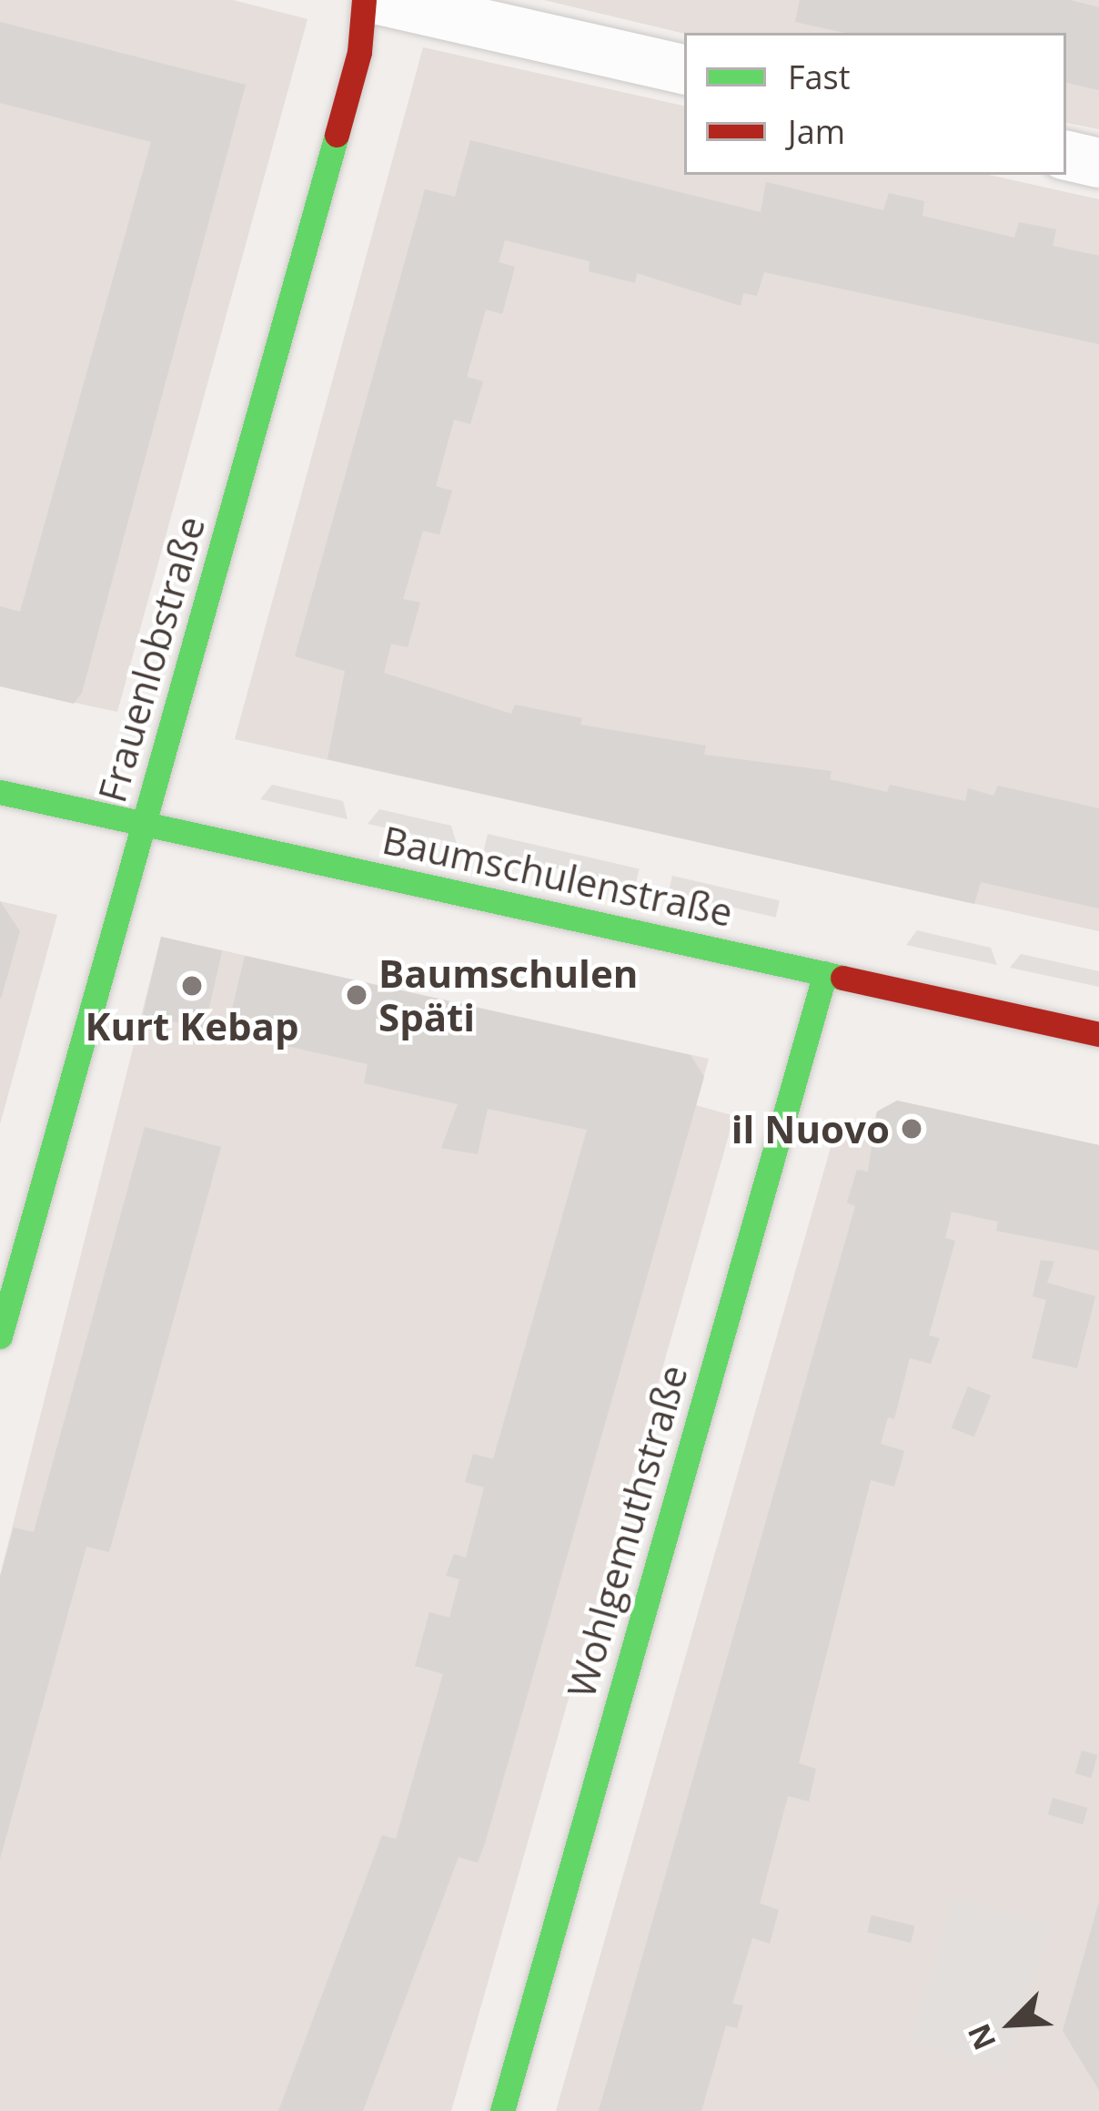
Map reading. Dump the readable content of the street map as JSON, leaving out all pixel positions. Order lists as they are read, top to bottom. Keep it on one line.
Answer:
{"streets":{"street":["Frauenlobstraße","Baumschulenstraße","Wohlgemuthstraße"]},"crossings":[["Frauenlobstraße","Baumschulenstraße"],["Baumschulenstraße","Wohlgemuthstraße"]],"places":["Kurt Kebap","Baumschulen Späti","il Nuovo"],"legend":["Fast","Jam"],"north":"bottom left"}
